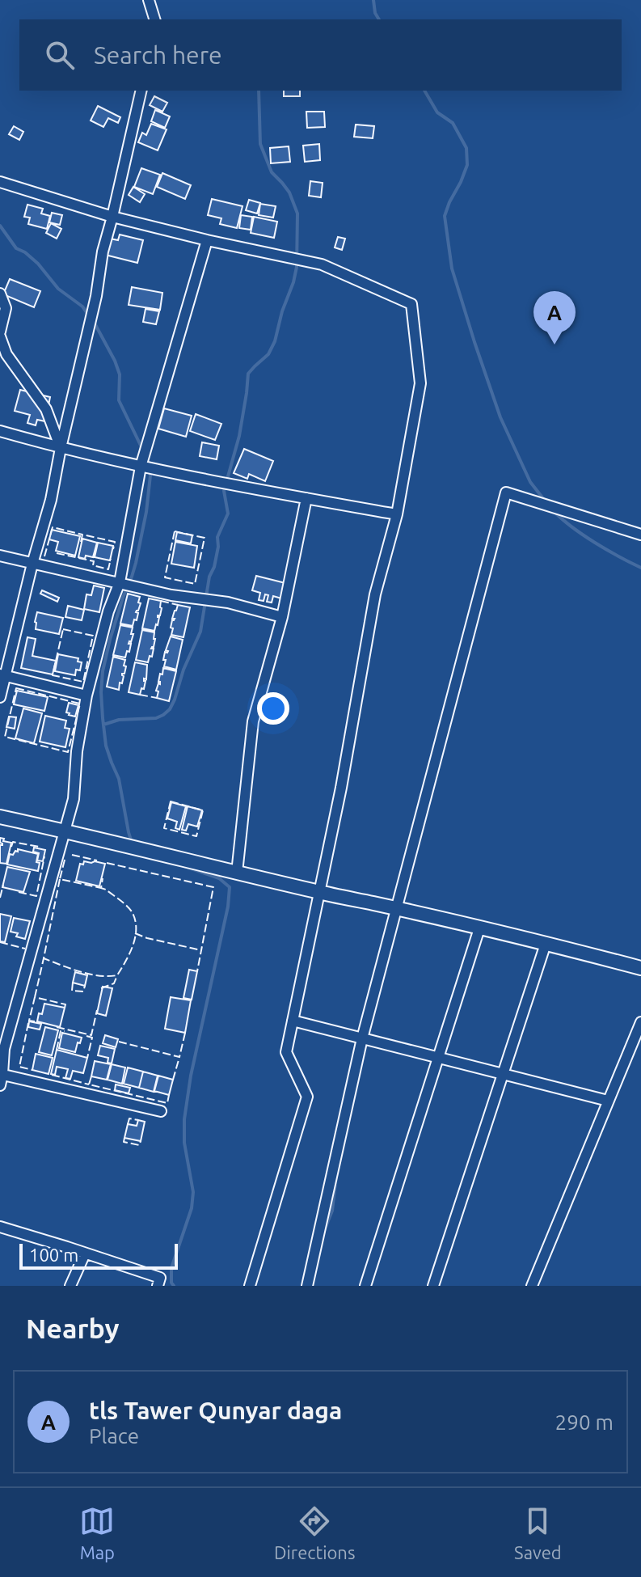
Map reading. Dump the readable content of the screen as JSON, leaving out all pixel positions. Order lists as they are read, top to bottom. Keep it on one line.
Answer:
{"scale_bar":"100 m","page":{"search":"Search here","pins":"A","scale":"100 m","heading":"Nearby","list":[{"mark":"A","name":"tls Tawer Qunyar daga","note":"Place","value":"290 m"}],"nav":["Map","Directions","Saved"]}}
